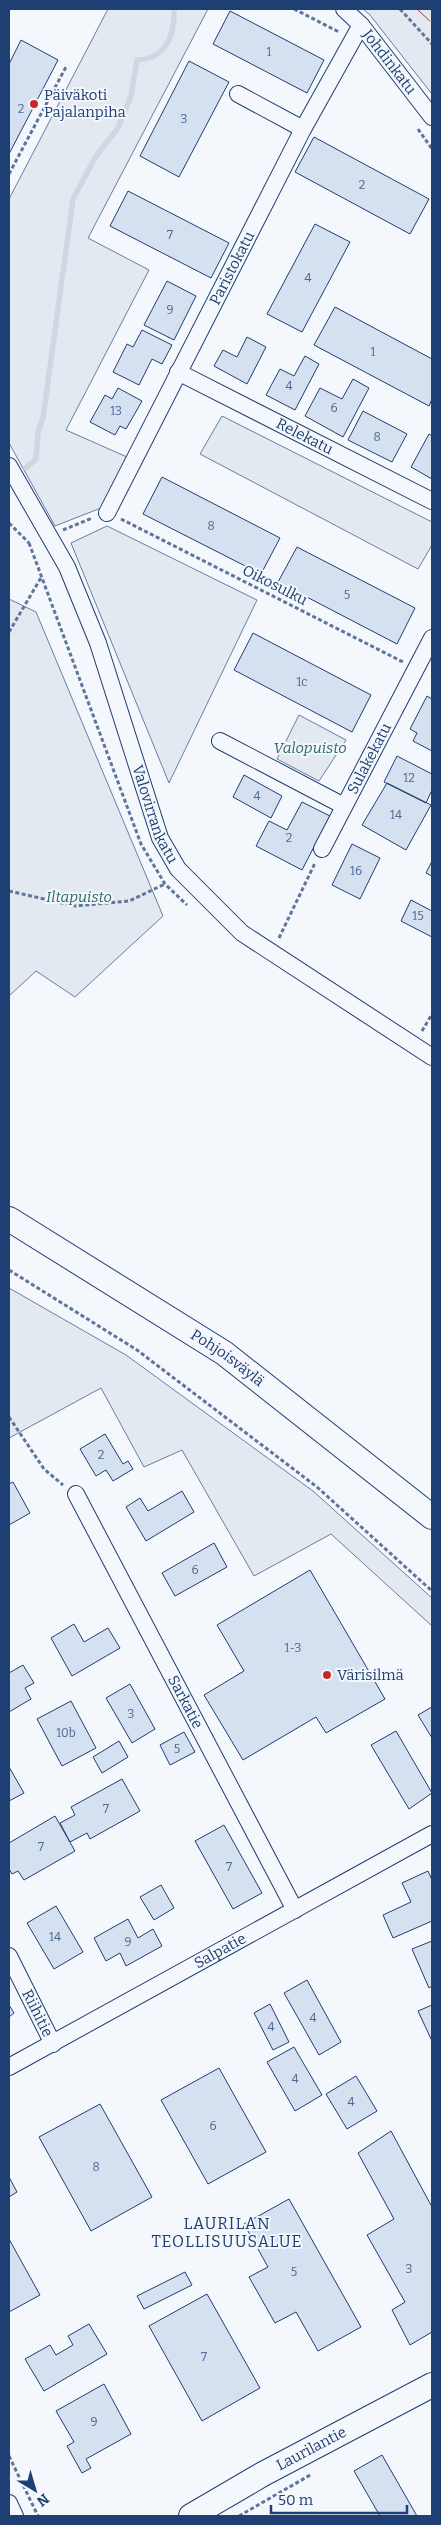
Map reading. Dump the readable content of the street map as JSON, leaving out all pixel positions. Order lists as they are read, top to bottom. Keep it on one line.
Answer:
{"streets":{"main road":["Pohjoisväylä","Laurilantie"],"street":["Johdinkatu","Paristokatu","Relekatu","Sulakekatu","Valovirrankatu","Sarkatie","Salpatie","Riihitie"],"path":["Oikosulku"]},"crossings":[["Johdinkatu","Paristokatu"],["Paristokatu","Relekatu"],["Paristokatu","Oikosulku"],["Oikosulku","Sulakekatu"],["Sarkatie","Salpatie"],["Salpatie","Riihitie"]],"districts":["LAURILAN TEOLLISUUSALUE"],"parks":["Valopuisto","Iltapuisto"],"places":["Päiväkoti Pajalanpiha","Värisilmä"],"house_numbers":["1","2","3","2","7","4","9","1","4","6","13","8","8","5","1c","12","4","14","2","16","15","2","6","1-3","3","10b","5","7","7","7","14","9","4","4","4","4","6","8","3","5","7","9"],"scale_bar":"50 m","north":"bottom right"}
